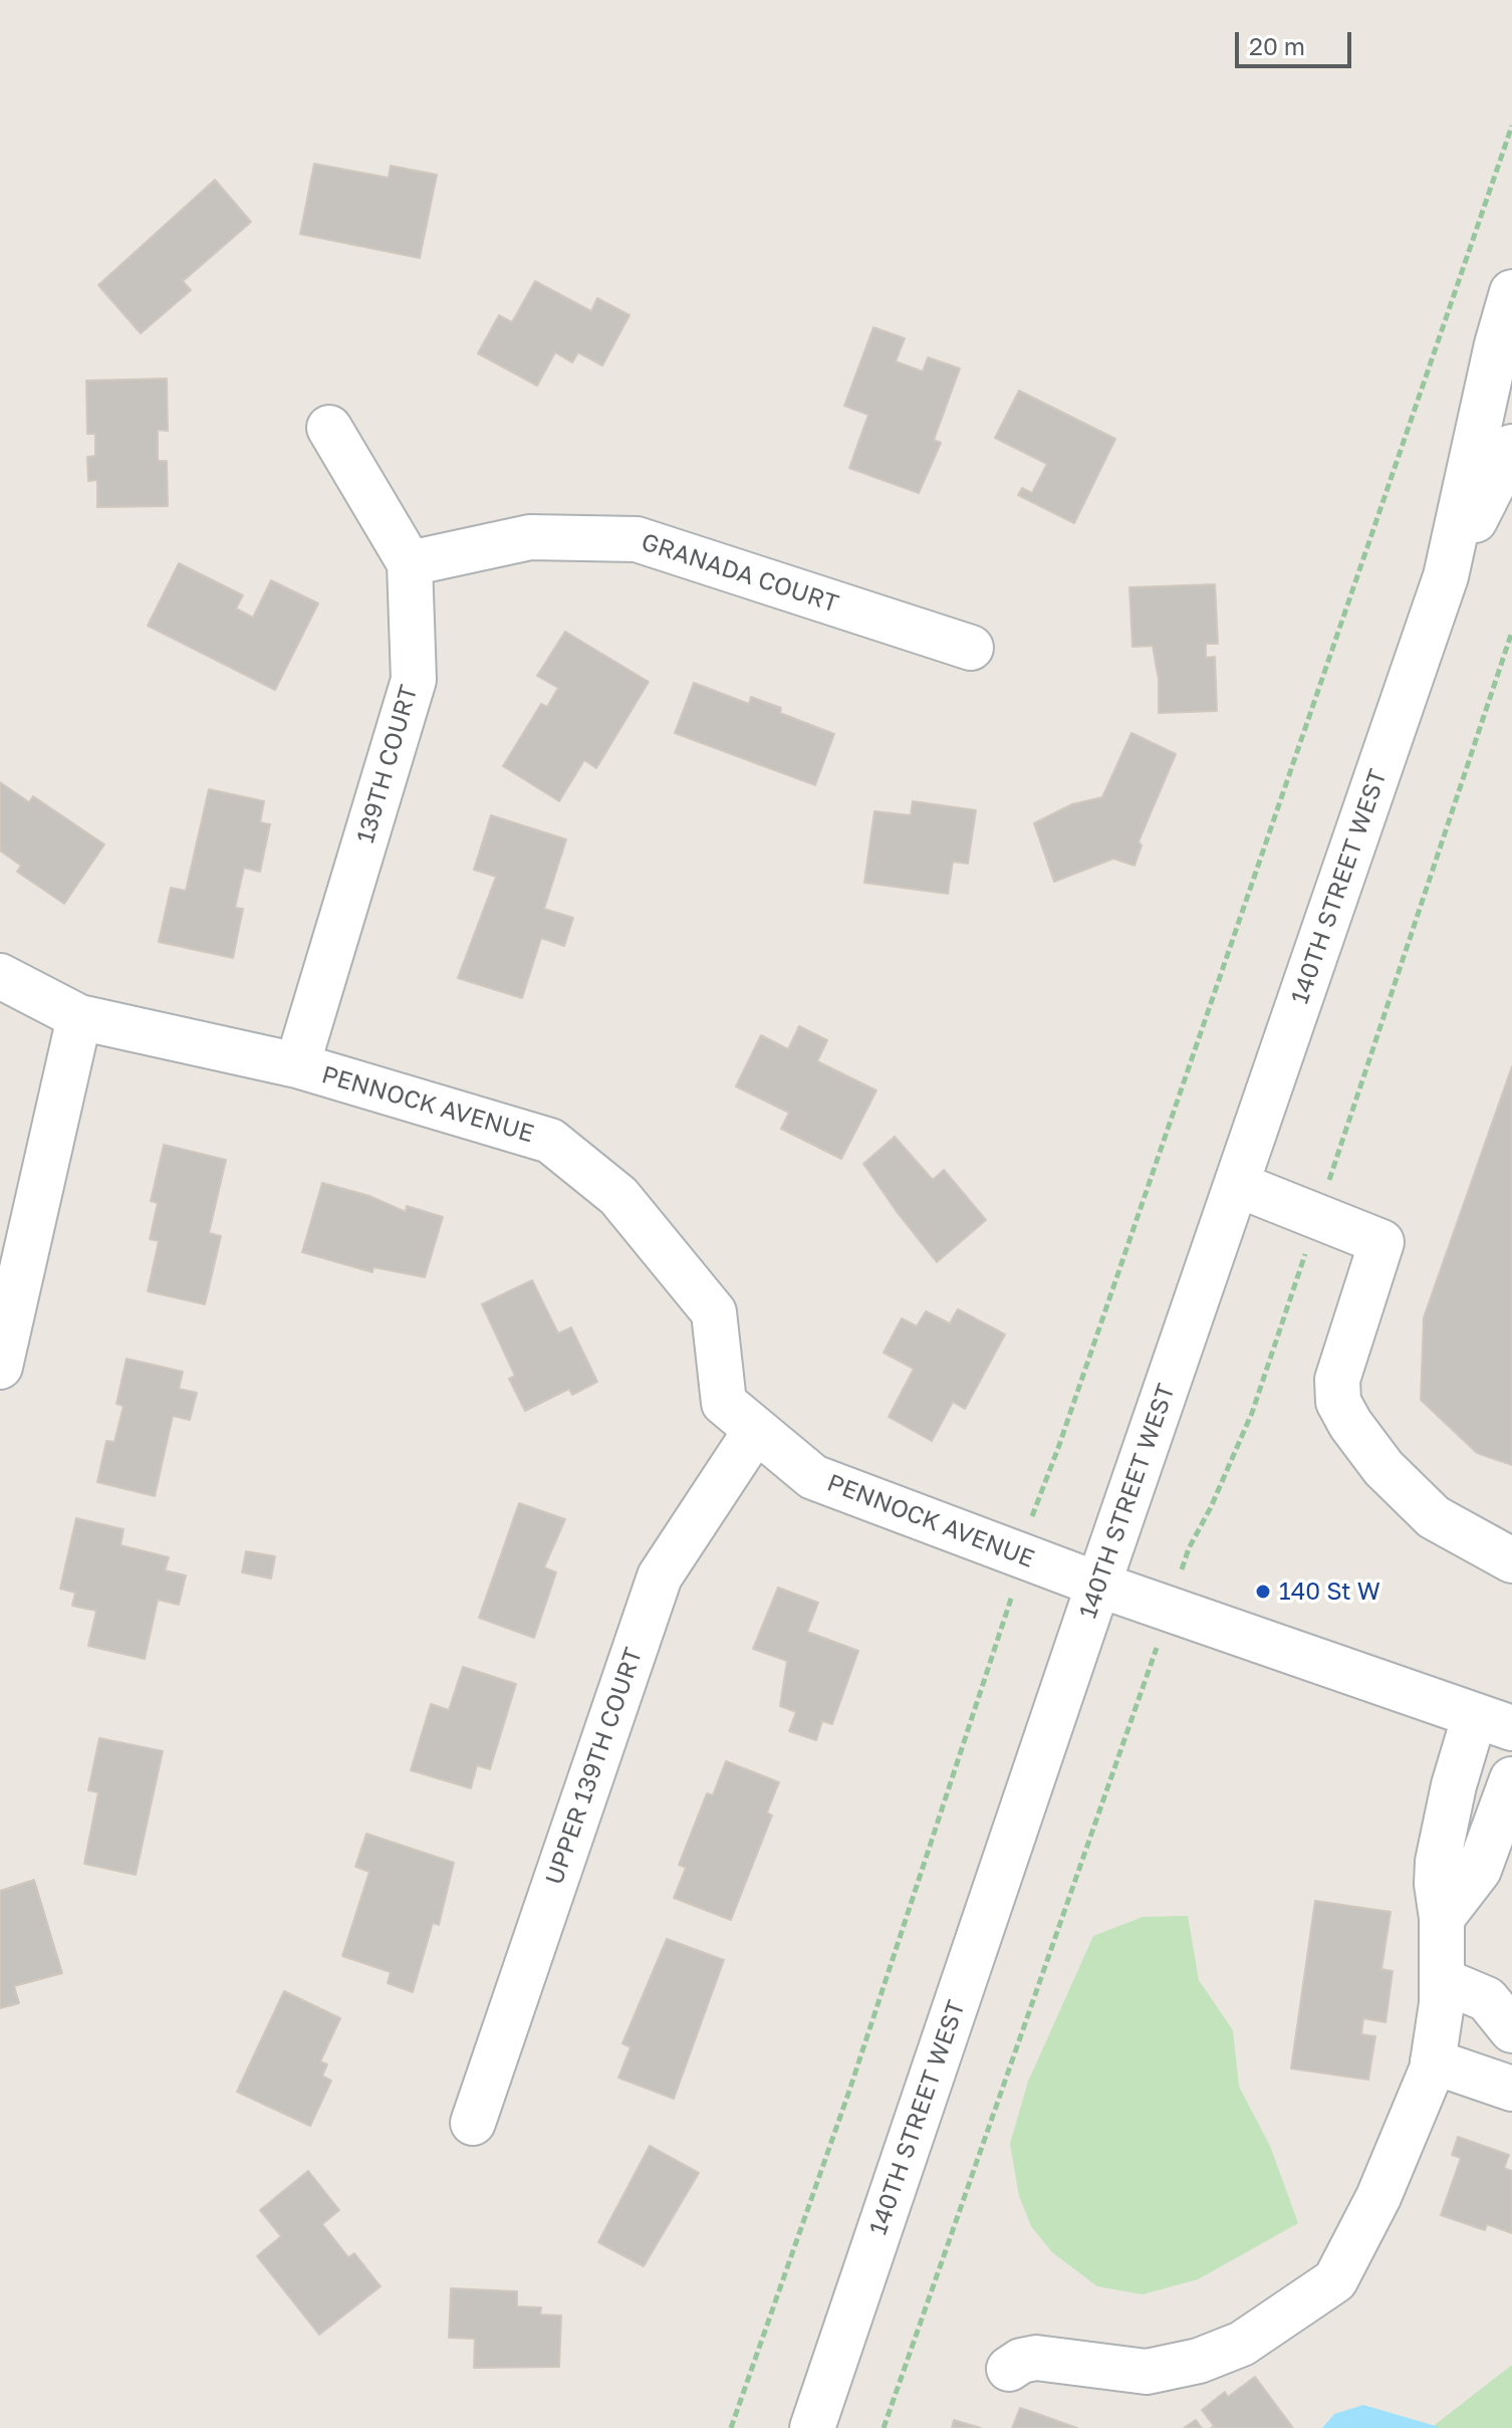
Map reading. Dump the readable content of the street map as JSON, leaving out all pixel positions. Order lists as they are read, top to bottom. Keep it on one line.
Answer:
{"streets":{"street":["GRANADA COURT","139TH COURT","140TH STREET WEST","PENNOCK AVENUE","UPPER 139TH COURT"]},"crossings":[["GRANADA COURT","139TH COURT"],["139TH COURT","PENNOCK AVENUE"],["140TH STREET WEST","PENNOCK AVENUE"],["PENNOCK AVENUE","UPPER 139TH COURT"]],"places":["140 St W"],"scale_bar":"20 m"}
